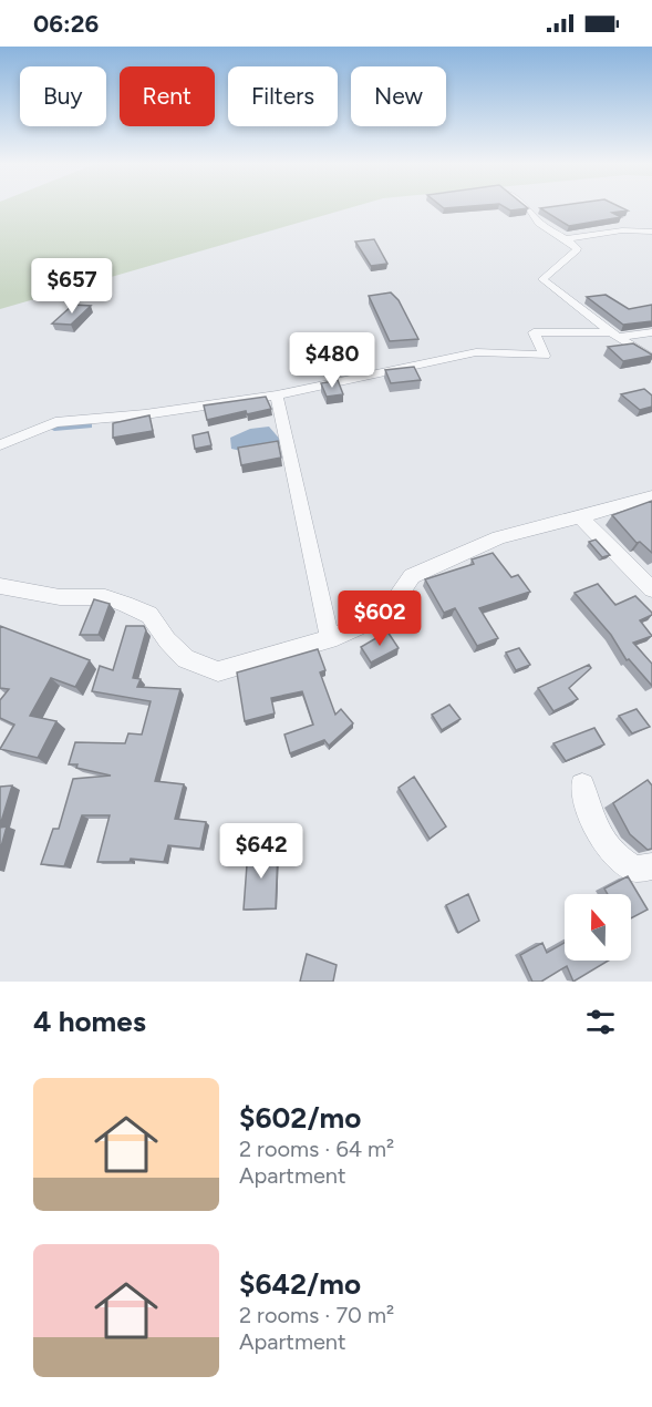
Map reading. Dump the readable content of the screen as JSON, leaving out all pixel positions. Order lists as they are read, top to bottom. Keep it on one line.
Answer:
{"north":"top","page":{"status":"06:26","chip":["Buy","Rent","Filters","New"],"price":["$657","$480","$602","$642"],"heading":"4 homes","list":[{"name":"$602/mo","note":"2 rooms · 64 m² · Apartment"},{"name":"$642/mo","note":"2 rooms · 70 m² · Apartment"}]}}
